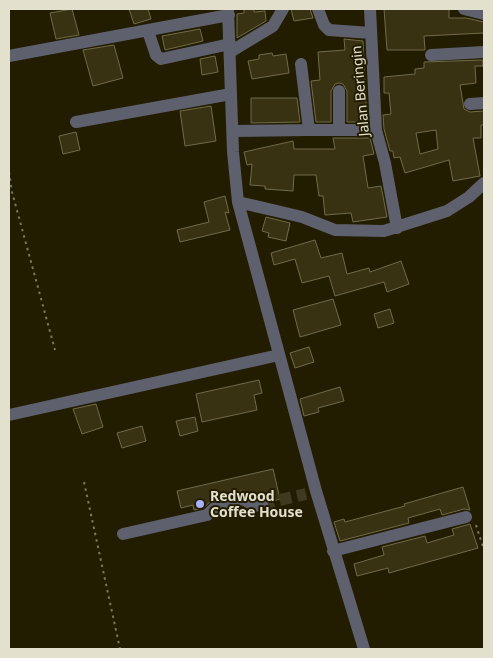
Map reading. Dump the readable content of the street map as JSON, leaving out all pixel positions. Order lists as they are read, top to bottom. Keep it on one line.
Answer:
{"streets":{"street":["Jalan Beringin"]},"places":["Redwood Coffee House"]}
